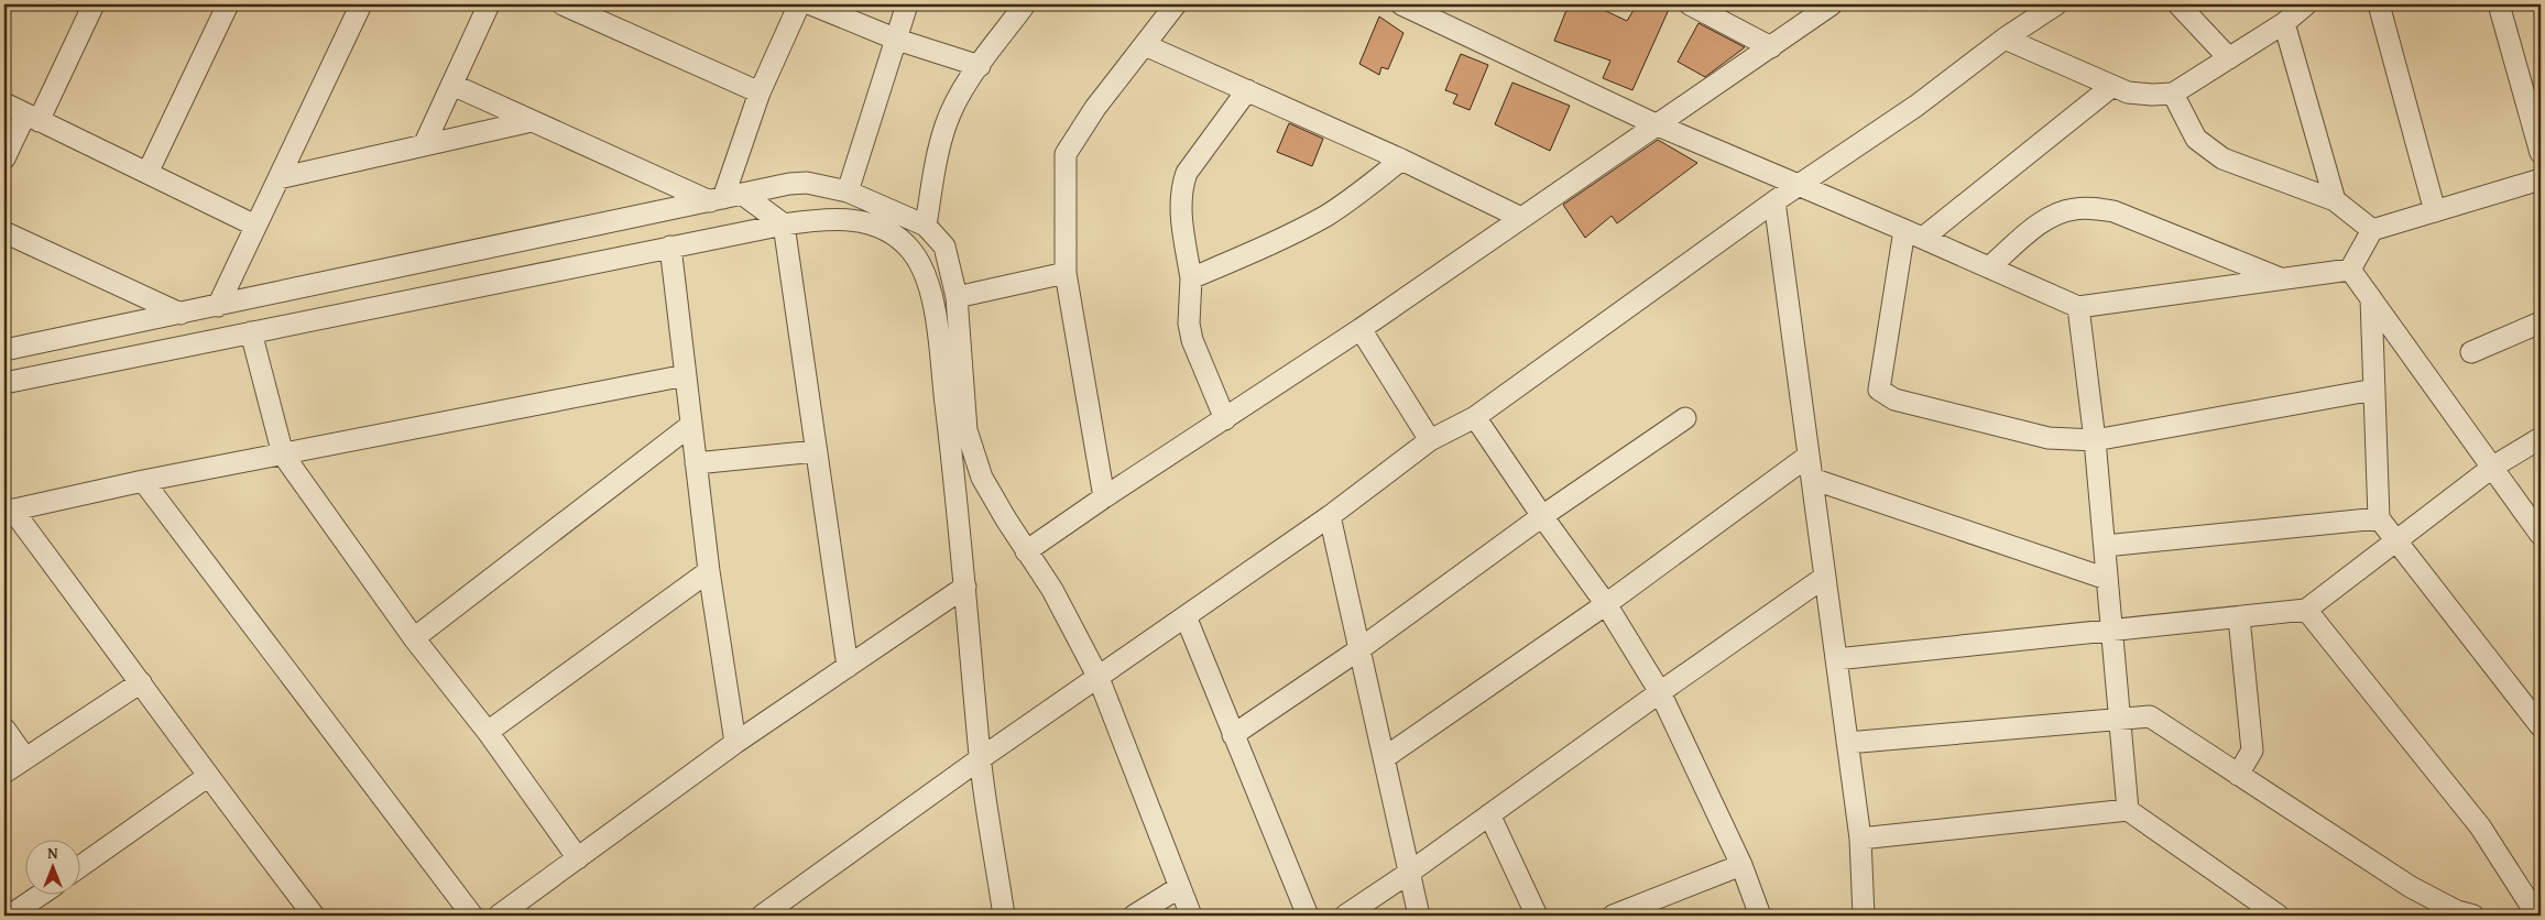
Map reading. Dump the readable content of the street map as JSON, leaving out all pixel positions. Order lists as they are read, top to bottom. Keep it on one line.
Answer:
{"north":"top"}
